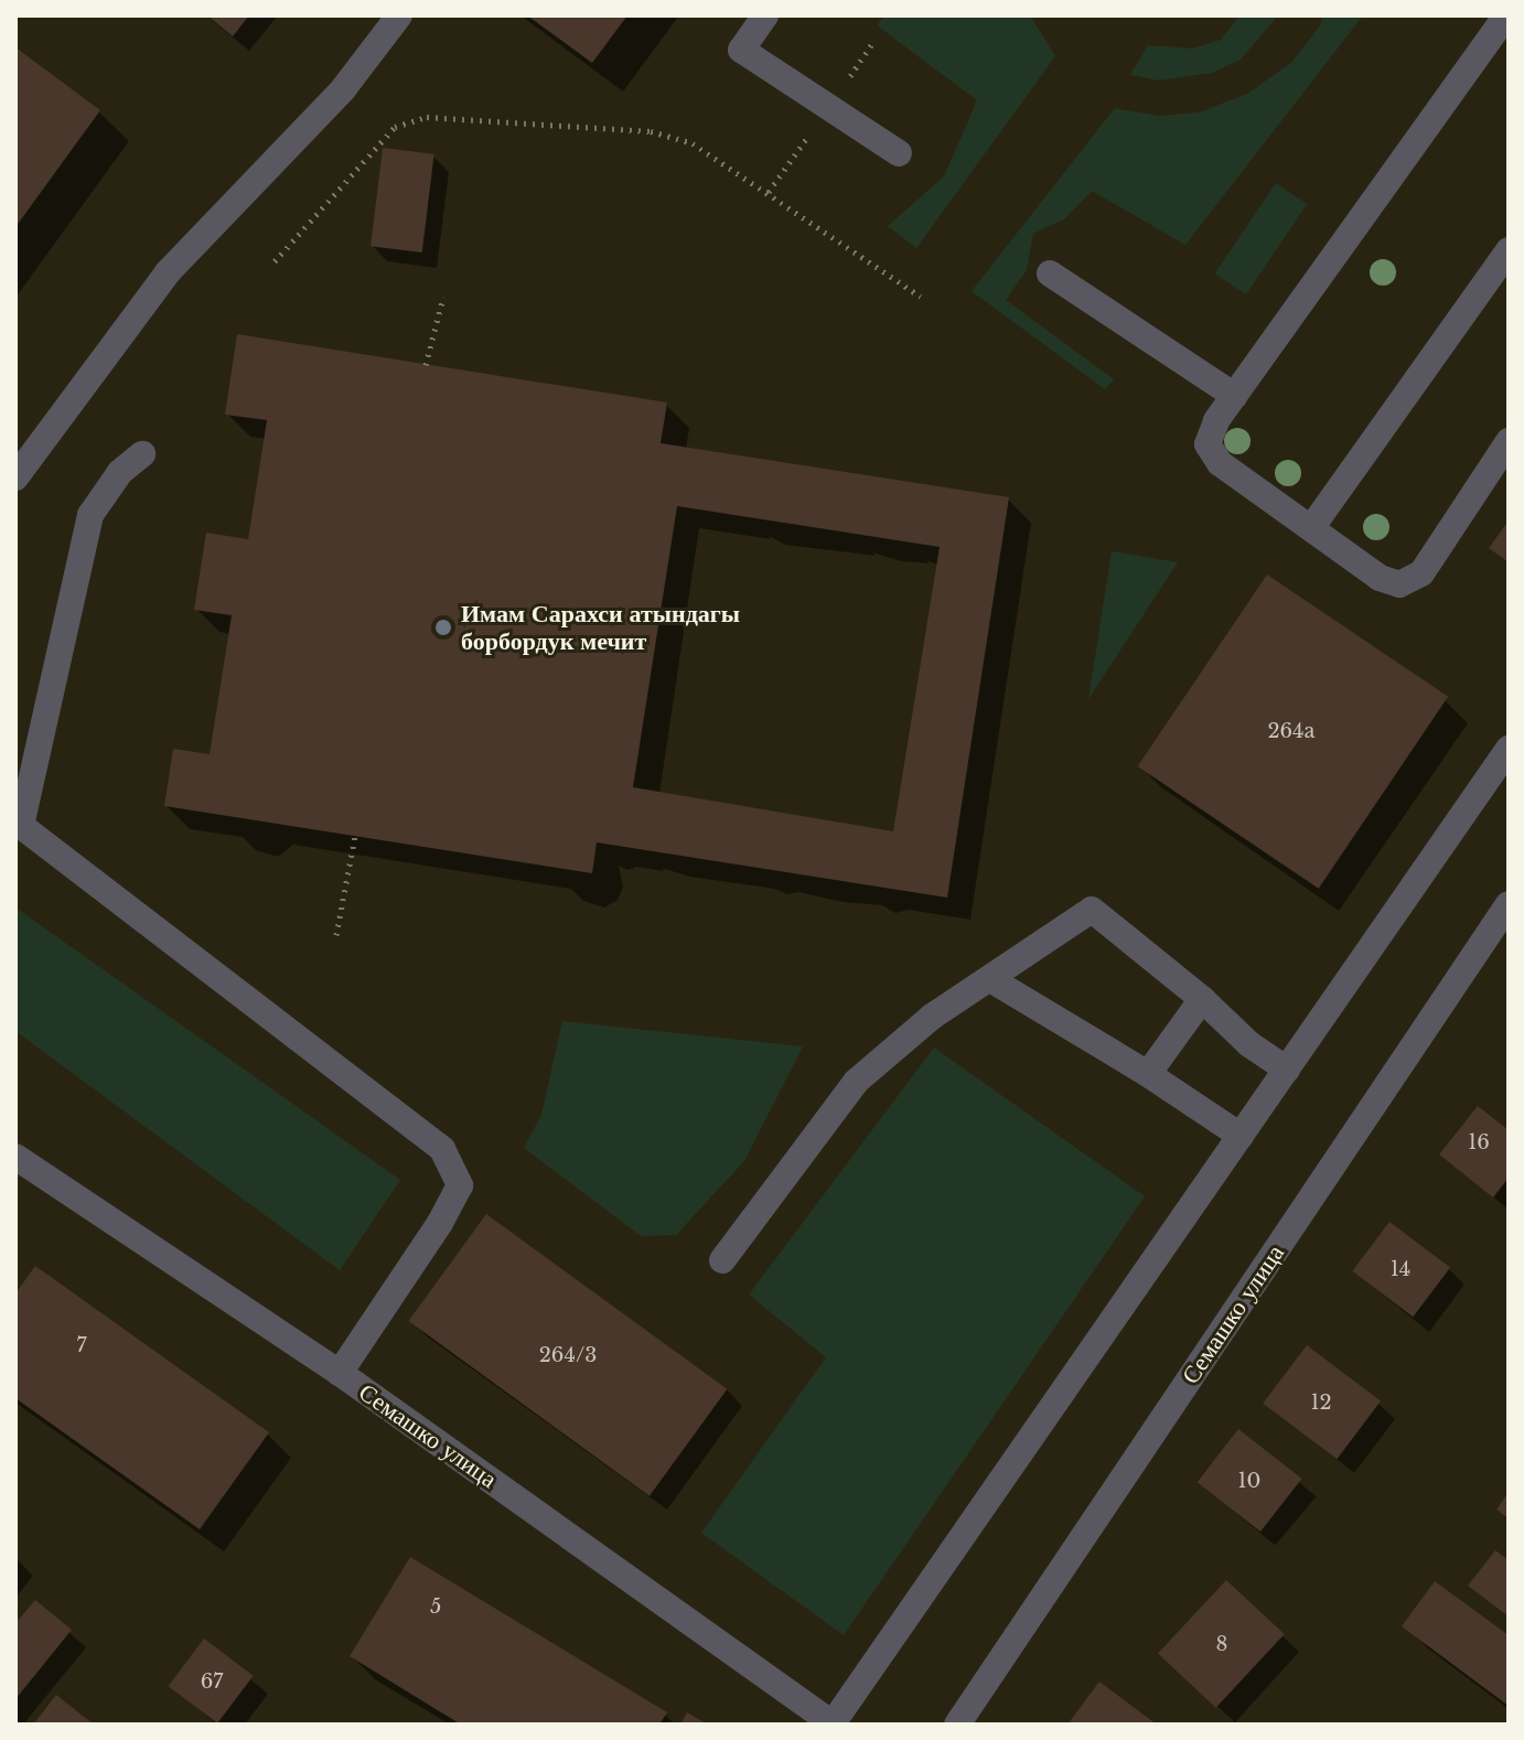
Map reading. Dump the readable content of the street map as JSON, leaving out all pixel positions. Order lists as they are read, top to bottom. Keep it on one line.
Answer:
{"streets":{"street":["Семашко улица"]},"places":["Имам Сарахси атындагы борбордук мечит"],"house_numbers":["264a","16","14","7","264/3","12","10","5","8","67"]}
